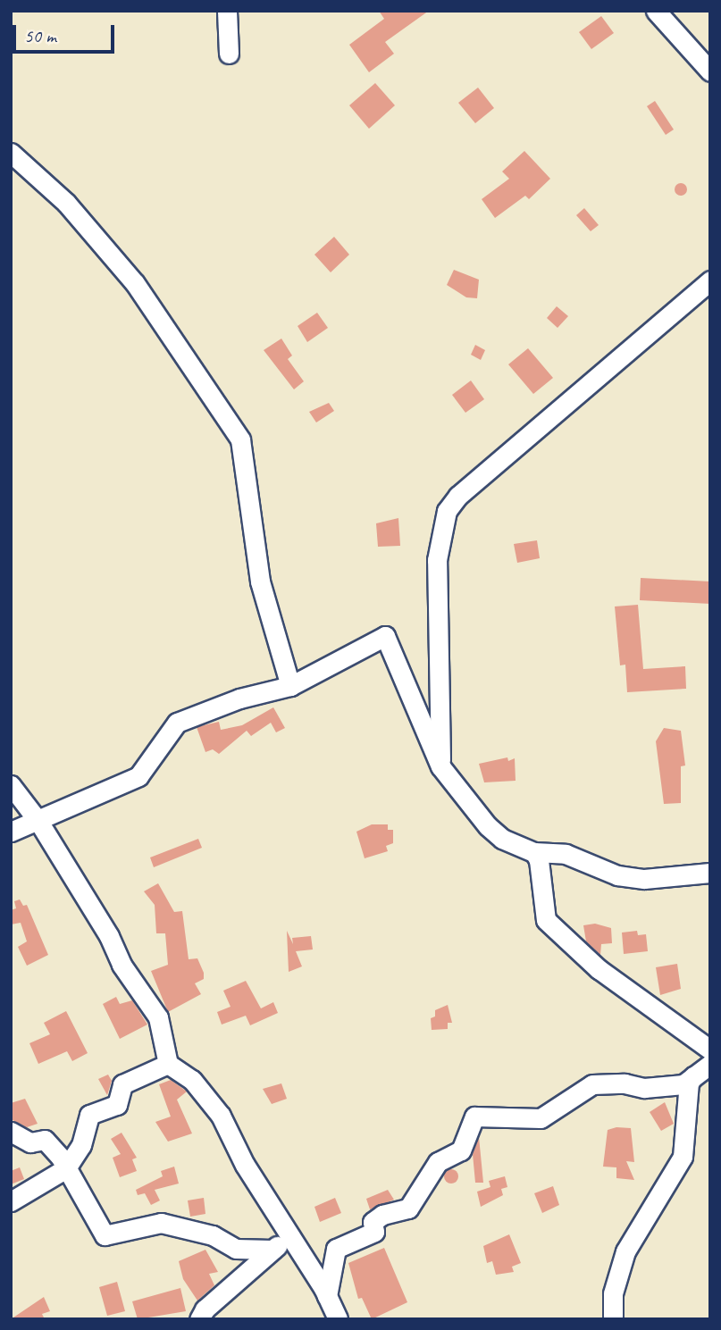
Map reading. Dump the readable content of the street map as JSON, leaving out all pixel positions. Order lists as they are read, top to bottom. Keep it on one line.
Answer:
{"scale_bar":"50 m"}
